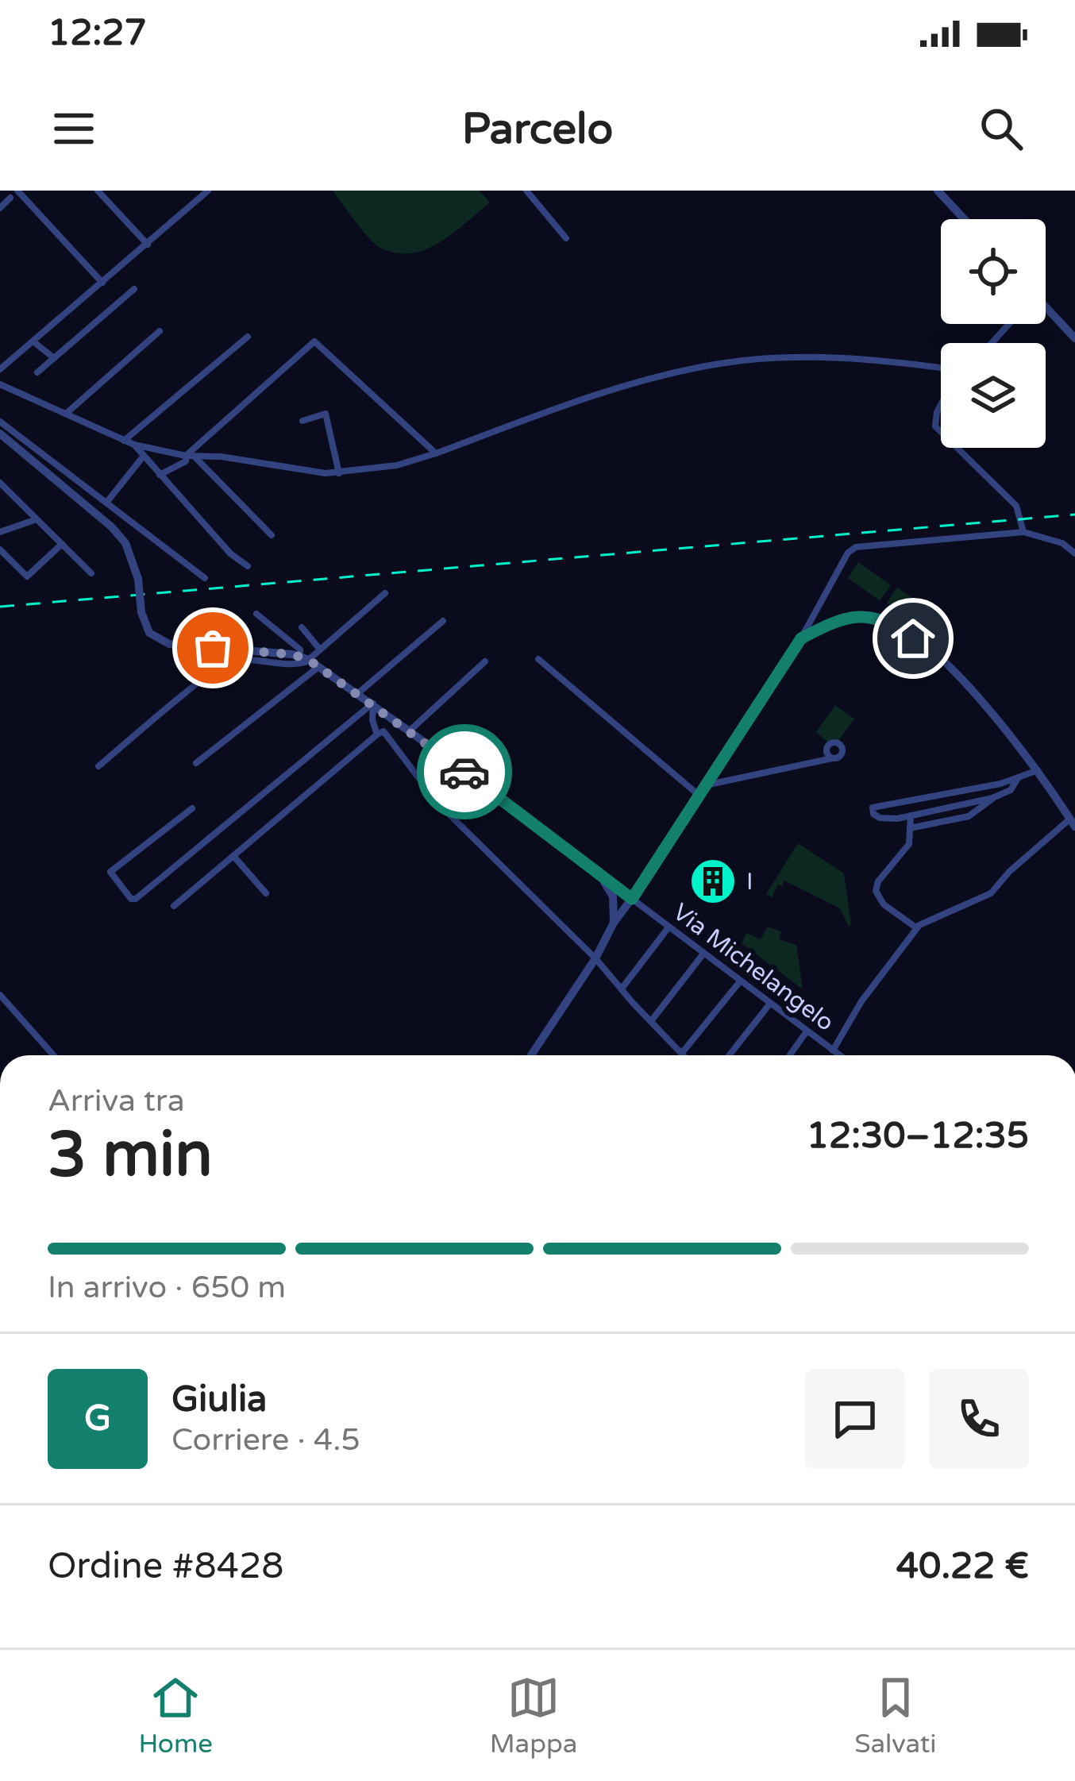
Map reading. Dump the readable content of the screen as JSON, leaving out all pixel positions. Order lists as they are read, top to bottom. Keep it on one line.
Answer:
{"streets":{"street":["Via Michelangelo"]},"places":{"building":["I"]},"page":{"status":"12:27","header":"Parcelo","heading":["3 min","Arriva tra","12:30–12:35"],"panel":["Giulia","Corriere · 4.5","Ordine #8428","40.22 €"],"bar":"In arrivo · 650 m","round":"G","tabs":["Home","Mappa","Salvati"]}}
